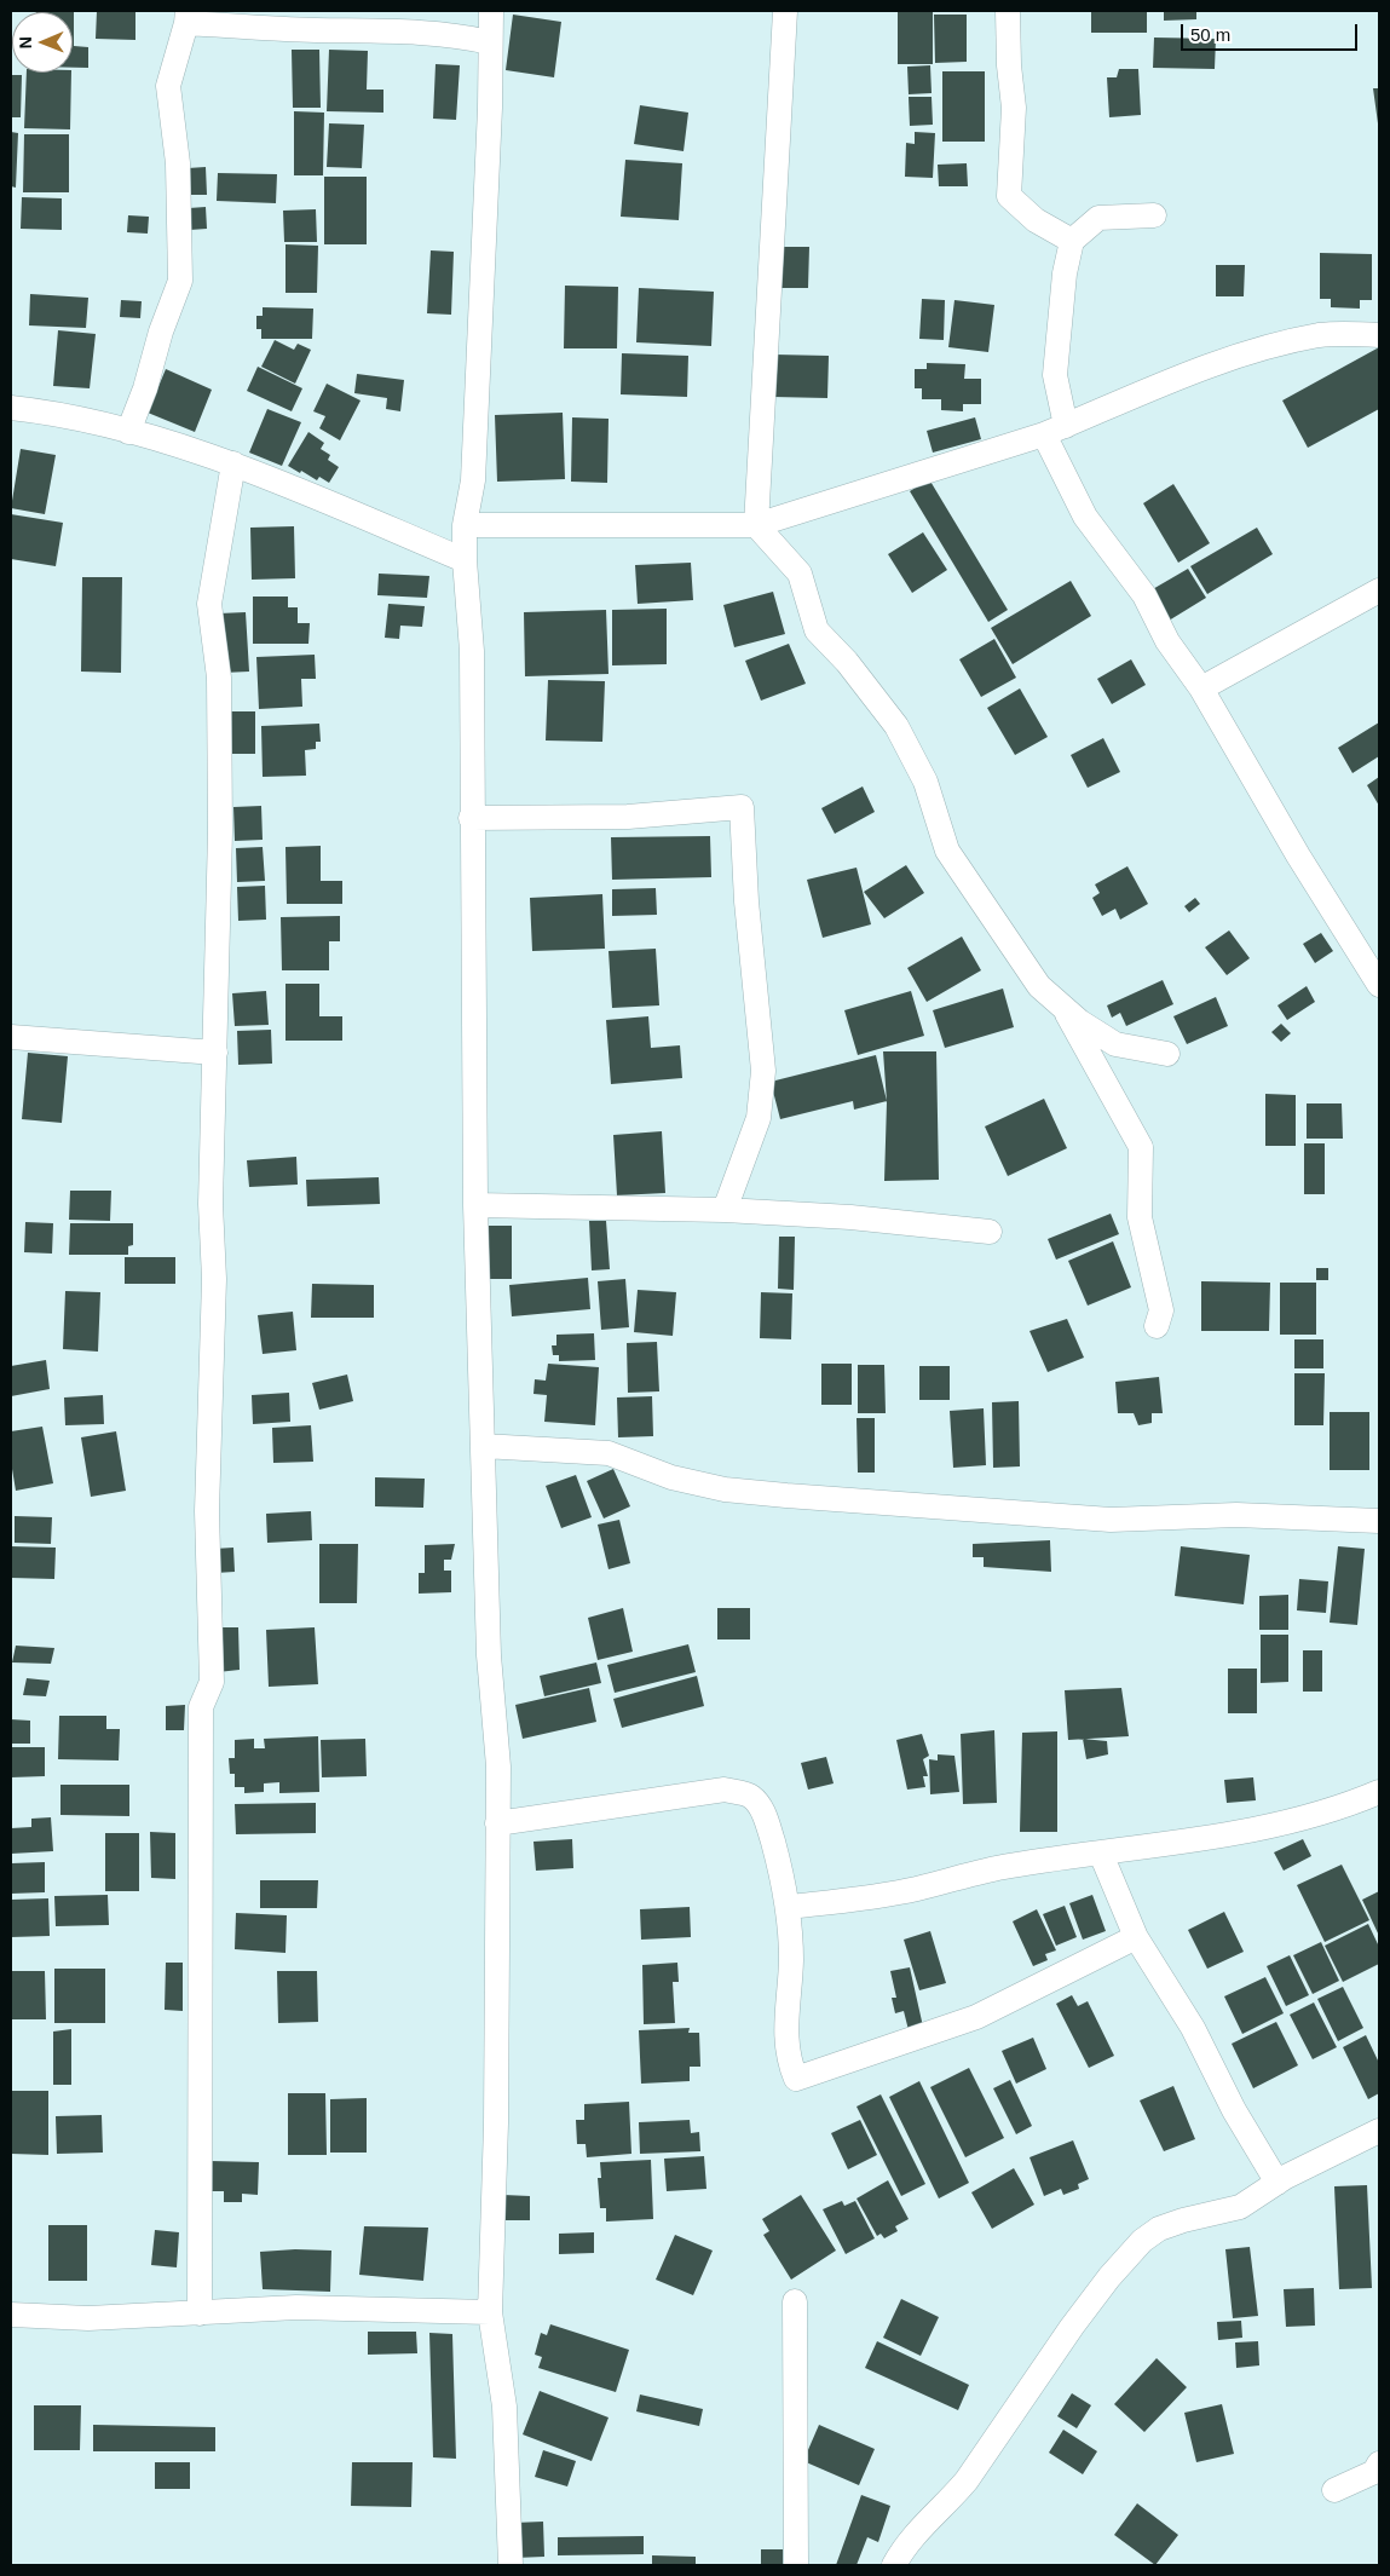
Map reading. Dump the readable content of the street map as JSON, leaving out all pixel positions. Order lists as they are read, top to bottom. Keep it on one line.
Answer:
{"scale_bar":"50 m","north":"left"}
